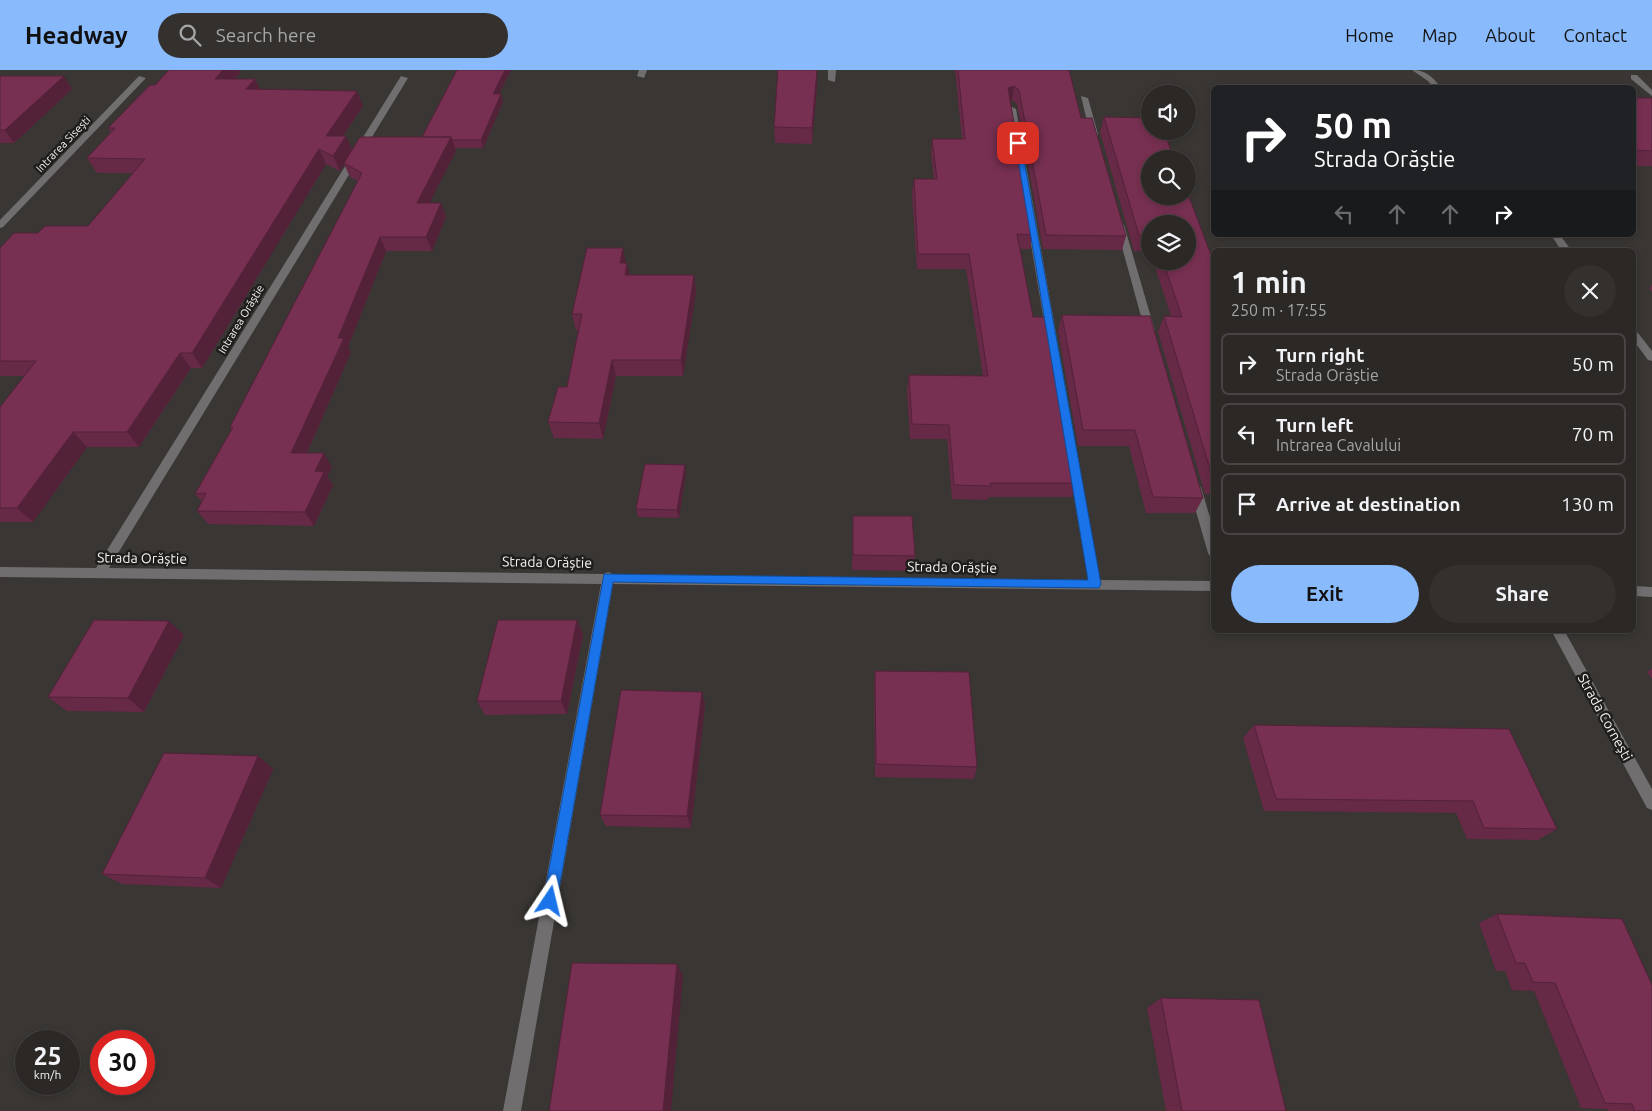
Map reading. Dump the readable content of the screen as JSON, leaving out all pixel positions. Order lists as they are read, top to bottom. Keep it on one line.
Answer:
{"streets":{"street":["Intrarea Sisești","Intrarea Orăștie","Strada Orăștie","Strada Cornești"]},"crossings":[["Intrarea Orăștie","Strada Orăștie"]],"page":{"header":"Headway","search":"Search here","nav":["Home","Map","About","Contact"],"turn":["50 m","Strada Orăștie"],"heading":["1 min","250 m · 17:55"],"list":[{"name":"Turn right","note":"Strada Orăștie","value":"50 m"},{"name":"Turn left","note":"Intrarea Cavalului","value":"70 m"},{"name":"Arrive at destination","value":"130 m"}],"buttons":["Exit","Share"],"speed":"25 km/h","limit":"30"}}
